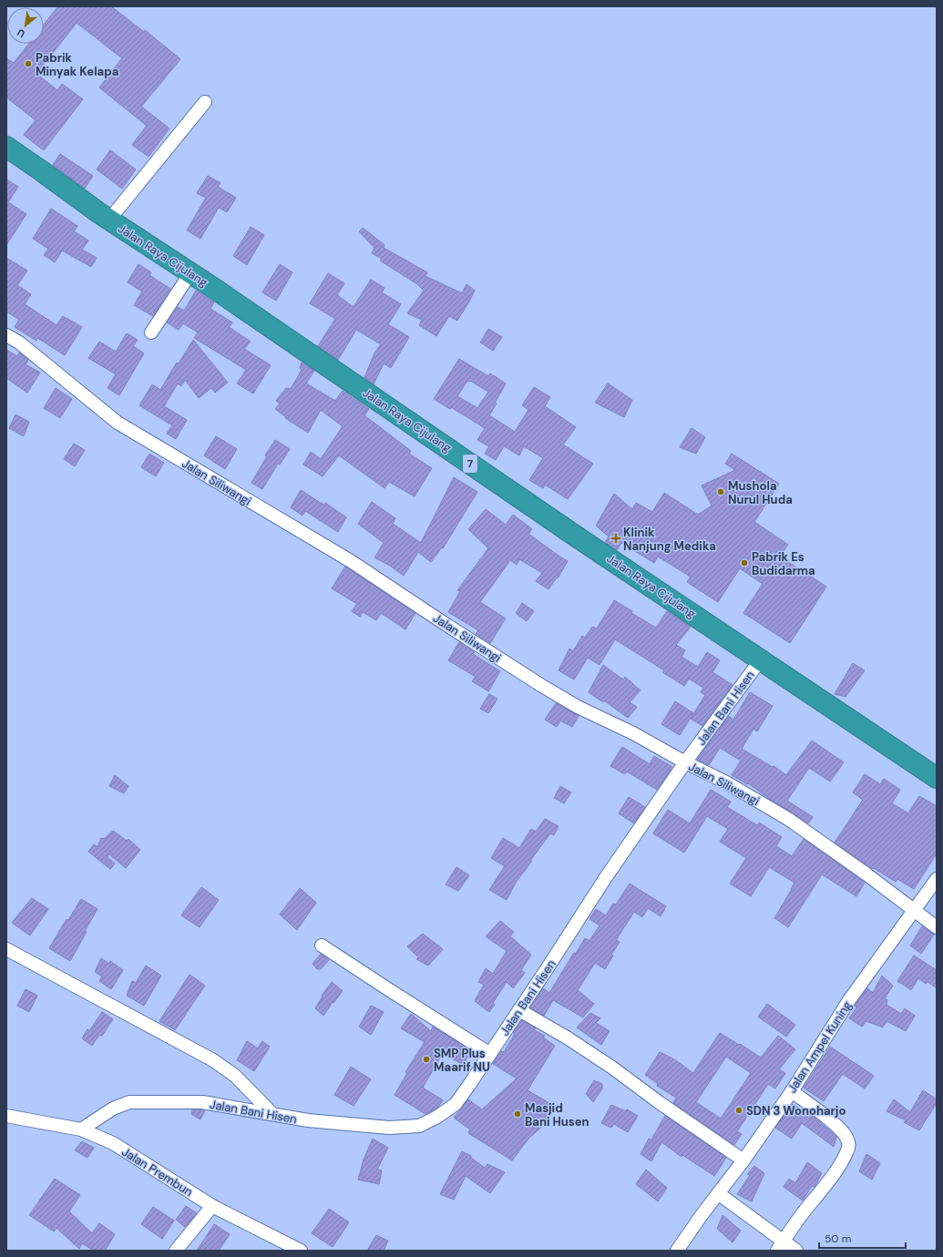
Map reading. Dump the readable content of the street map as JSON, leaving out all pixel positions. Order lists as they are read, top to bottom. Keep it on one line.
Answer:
{"streets":{"highway":["Jalan Raya Cijulang","7"],"street":["Jalan Siliwangi","Jalan Bani Hisen","Jalan Ampel Kuning","Jalan Prembun"]},"crossings":[["Jalan Raya Cijulang","Jalan Bani Hisen"],["Jalan Siliwangi","Jalan Bani Hisen"],["Jalan Siliwangi","Jalan Ampel Kuning"],["Jalan Bani Hisen","Jalan Prembun"]],"places":{"other":["Pabrik Minyak Kelapa","Mushola Nurul Huda","Pabrik Es Budidarma","SMP Plus Maarif NU","SDN 3 Wonoharjo","Masjid Bani Husen"],"health":["Klinik Nanjung Medika"]},"scale_bar":"50 m","north":"bottom left"}
